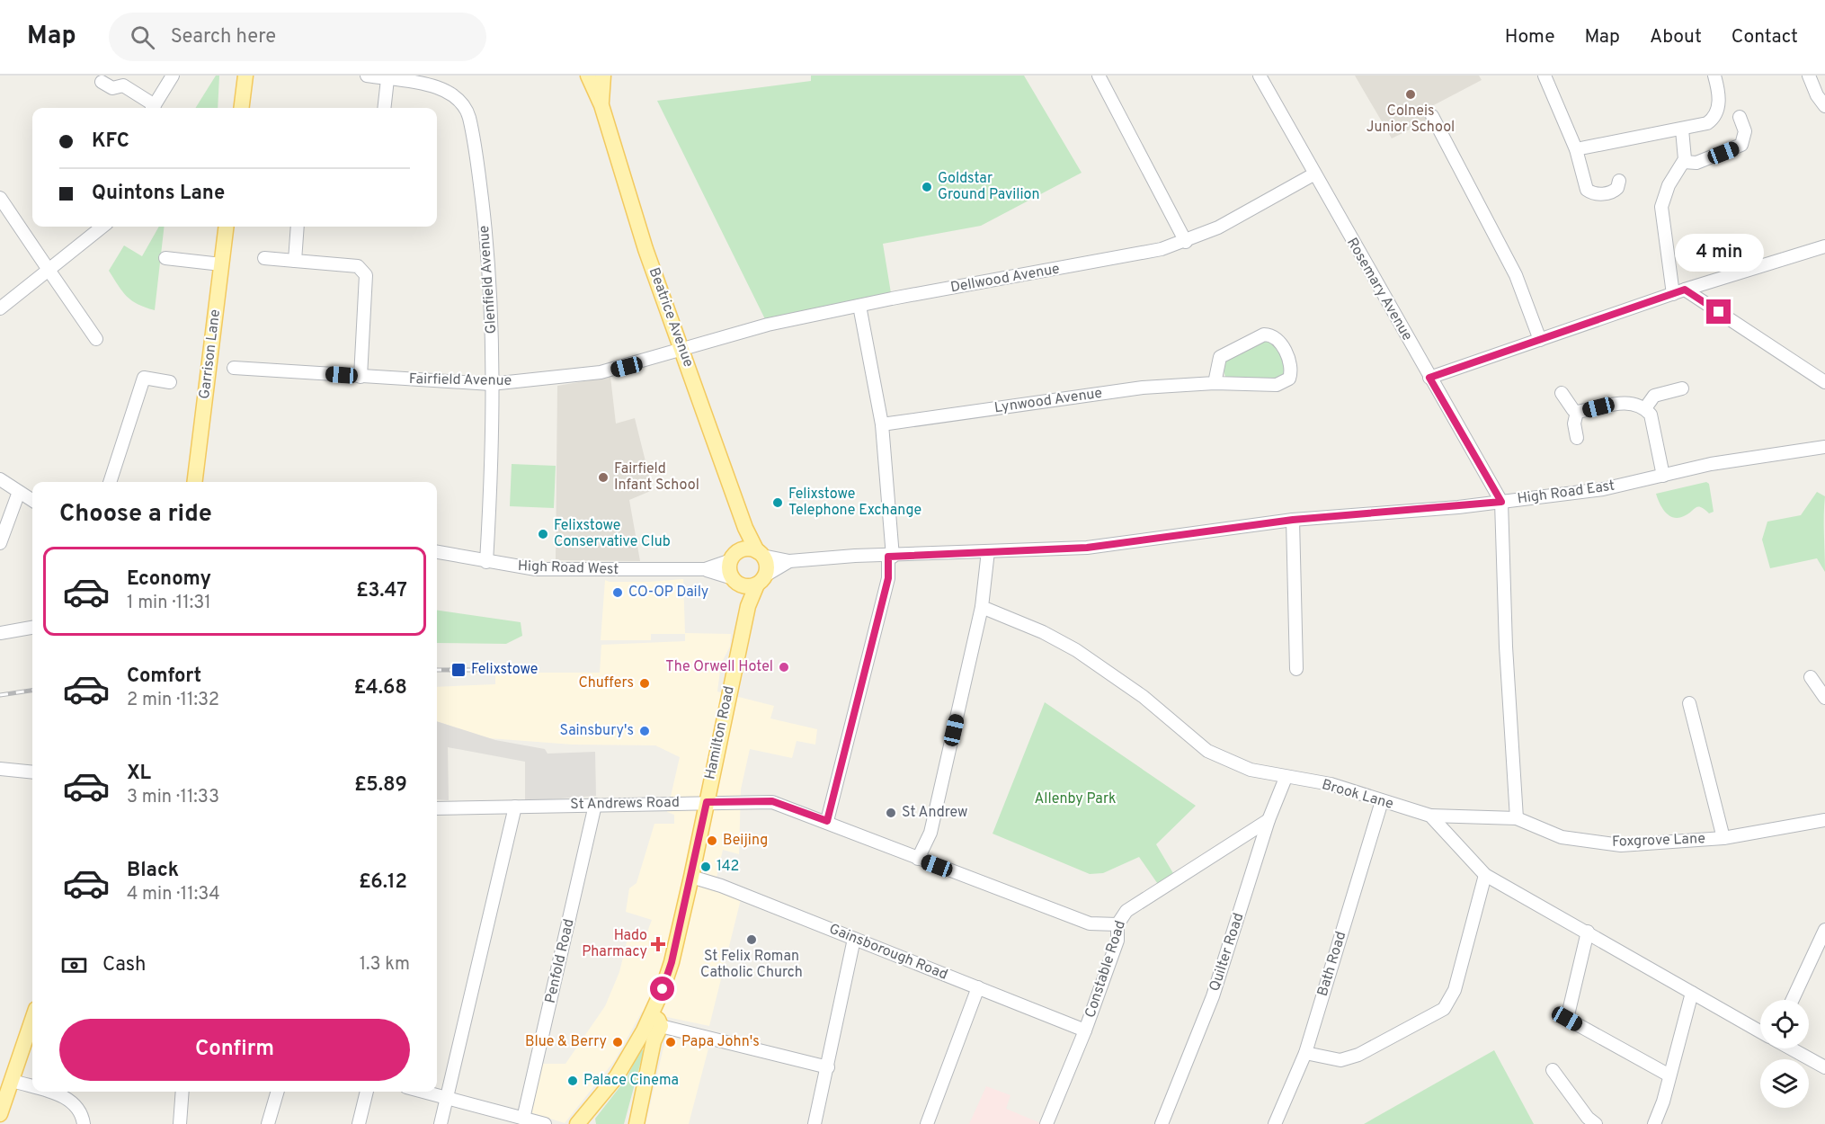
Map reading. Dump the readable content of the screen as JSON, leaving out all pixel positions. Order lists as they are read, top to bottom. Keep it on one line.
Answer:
{"streets":{"main road":["Beatrice Avenue","Garrison Lane","Hamilton Road"],"street":["Dellwood Avenue","Glenfield Avenue","Rosemary Avenue","Fairfield Avenue","Lynwood Avenue","High Road East","High Road West","Brook Lane","St Andrews Road","Foxgrove Lane","Gainsborough Road","Quilter Road","Penfold Road","Bath Road","Constable Road"]},"crossings":[["Dellwood Avenue","Rosemary Avenue"],["Dellwood Avenue","Beatrice Avenue"],["Dellwood Avenue","Fairfield Avenue"],["Glenfield Avenue","Fairfield Avenue"],["Glenfield Avenue","High Road West"],["Rosemary Avenue","High Road East"],["Beatrice Avenue","Fairfield Avenue"],["Beatrice Avenue","High Road East"],["Beatrice Avenue","High Road West"],["Beatrice Avenue","Hamilton Road"],["High Road East","High Road West"],["High Road East","Hamilton Road"],["High Road West","Hamilton Road"],["Hamilton Road","St Andrews Road"],["Hamilton Road","Gainsborough Road"],["Brook Lane","Foxgrove Lane"],["Brook Lane","Quilter Road"],["Brook Lane","Bath Road"],["St Andrews Road","Penfold Road"],["St Andrews Road","Constable Road"],["Gainsborough Road","Constable Road"],["Quilter Road","Constable Road"]],"parks":["Allenby Park"],"places":{"other":["Colneis Junior School","Goldstar Ground Pavilion","Fairfield Infant School","Felixstowe Telephone Exchange","Felixstowe Conservative Club","CO-OP Daily","The Orwell Hotel","Chuffers","Sainsbury's","St Andrew","Beijing","142","St Felix Roman Catholic Church","Blue & Berry","Papa John's","Palace Cinema"],"transit":["Felixstowe"],"health":["Hado Pharmacy"]},"page":{"header":"Map","search":"Search here","nav":["Home","Map","About","Contact"],"banner":["KFC","Quintons Lane"],"bubble":"4 min","heading":"Choose a ride","list":[{"name":"Economy","note":"1 min · 11:31","value":"£3.47"},{"name":"Comfort","note":"2 min · 11:32","value":"£4.68"},{"name":"XL","note":"3 min · 11:33","value":"£5.89"},{"name":"Black","note":"4 min · 11:34","value":"£6.12"}],"pay":["Cash","1.3 km"],"buttons":"Confirm"}}
